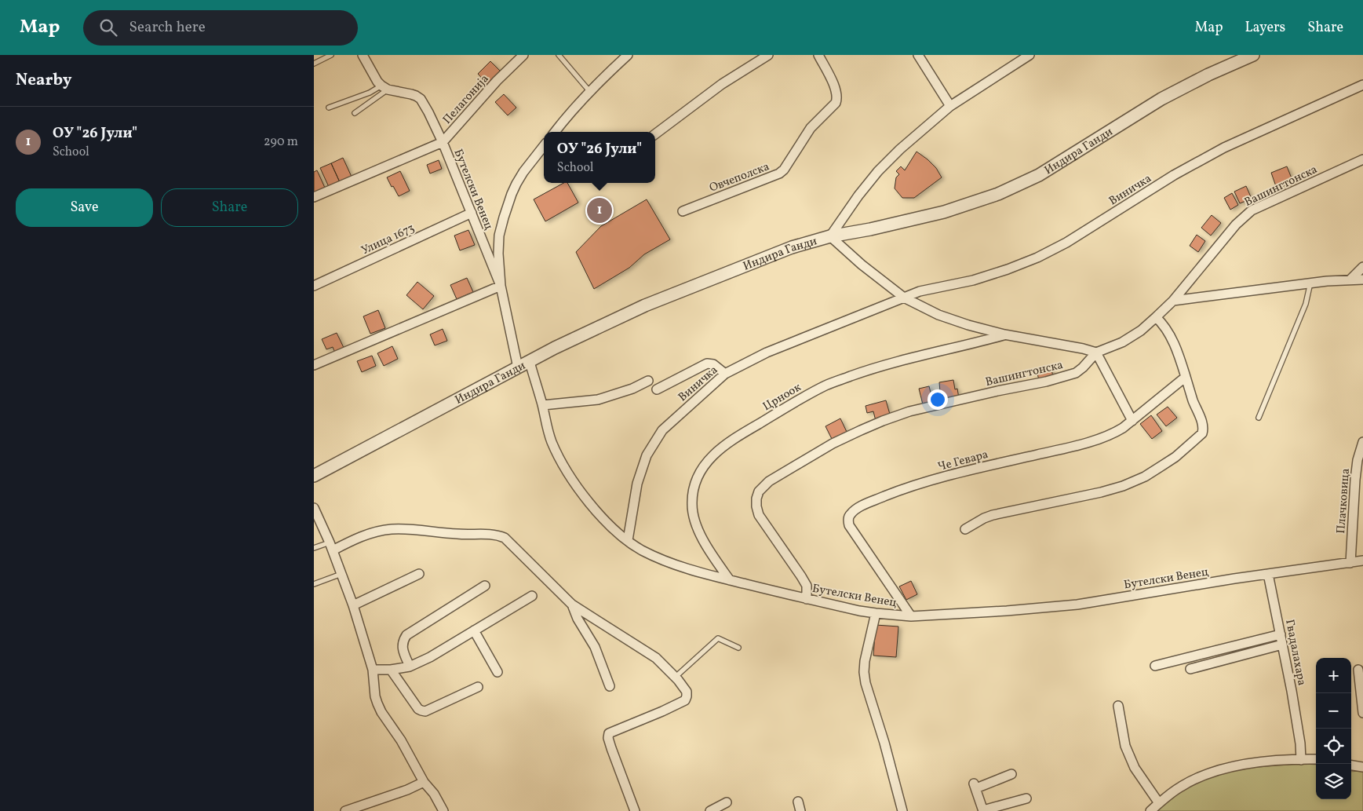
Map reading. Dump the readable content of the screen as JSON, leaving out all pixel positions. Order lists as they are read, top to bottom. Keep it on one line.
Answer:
{"streets":{"street":["Пелагонија","Индира Ганди","Овчеполска","Вашингтонска","Бутелски Венец","Виничка","Улица 1673","Црноок","Че Гевара","Плачковица","Гвадалахара"]},"crossings":[["Пелагонија","Бутелски Венец"],["Индира Ганди","Бутелски Венец"],["Вашингтонска","Бутелски Венец"],["Бутелски Венец","Виничка"],["Бутелски Венец","Улица 1673"],["Бутелски Венец","Црноок"],["Бутелски Венец","Че Гевара"],["Бутелски Венец","Плачковица"],["Бутелски Венец","Гвадалахара"]],"page":{"header":"Map","search":"Search here","nav":["Map","Layers","Share"],"heading":"Nearby","list":[{"mark":"1","name":"ОУ \"26 Јули\"","note":"School","value":"290 m"}],"popup":["ОУ \"26 Јули\"","School"],"buttons":["Save","Share"],"pins":"1","map_buttons":["+","−"]}}
